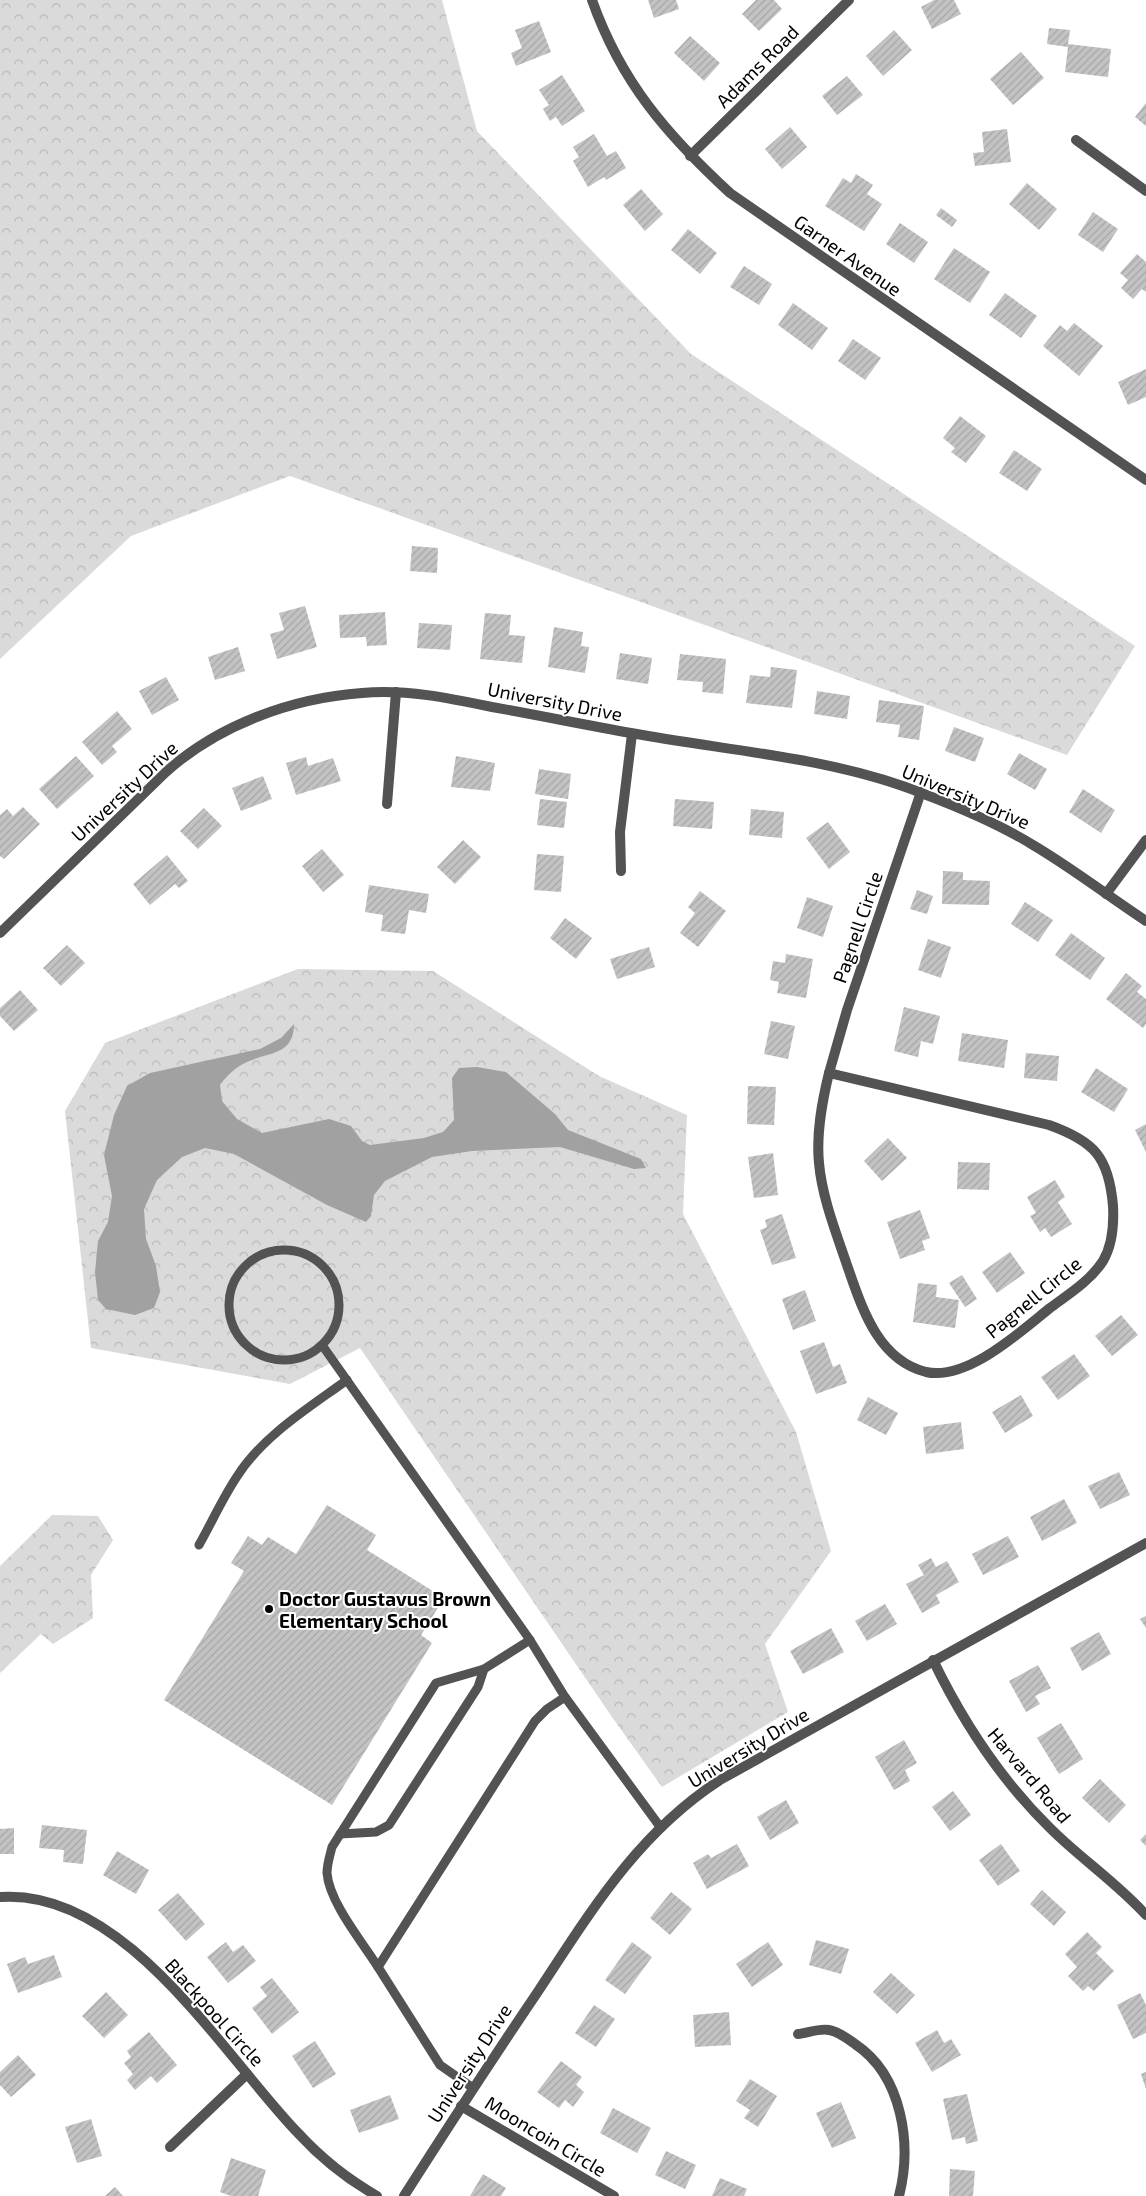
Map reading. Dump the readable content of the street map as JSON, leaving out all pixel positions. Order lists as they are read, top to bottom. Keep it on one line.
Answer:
{"streets":{"street":["Adams Road","Garner Avenue","University Drive","Pagnell Circle","Harvard Road","Blackpool Circle","Mooncoin Circle"]},"crossings":[["Adams Road","Garner Avenue"],["University Drive","Pagnell Circle"],["University Drive","Harvard Road"],["University Drive","Mooncoin Circle"]],"places":["Doctor Gustavus Brown Elementary School"]}
